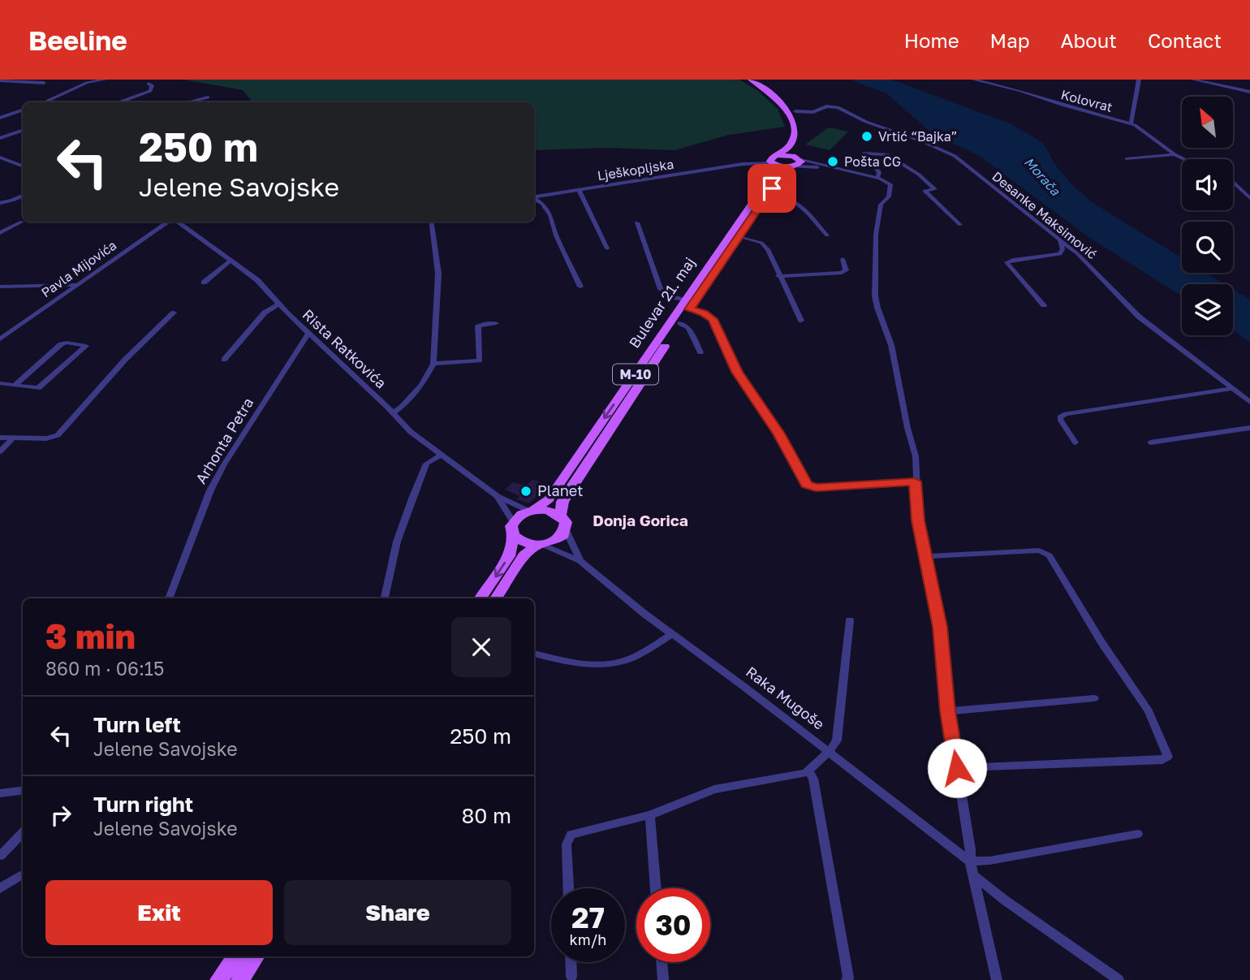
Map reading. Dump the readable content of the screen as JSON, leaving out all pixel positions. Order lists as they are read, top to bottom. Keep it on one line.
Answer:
{"streets":{"main road":["Bulevar 21. maj","M-10"],"street":["Kolovrat","Lješkopljska","Desanke Maksimović","Pavla Mijovića","Rista Ratkovića","Arhonta Petra","Raka Mugoše"]},"crossings":[["Lješkopljska","Bulevar 21. maj"],["Bulevar 21. maj","Rista Ratkovića"],["Bulevar 21. maj","Raka Mugoše"],["Rista Ratkovića","Arhonta Petra"],["Rista Ratkovića","Raka Mugoše"]],"districts":["Donja Gorica"],"water":["Morača"],"places":["Vrtić “Bajka”","Pošta CG","Planet"],"north":"top left","page":{"header":"Beeline","nav":["Home","Map","About","Contact"],"turn":["250 m","Jelene Savojske"],"heading":["3 min","860 m · 06:15"],"list":[{"name":"Turn left","note":"Jelene Savojske","value":"250 m"},{"name":"Turn right","note":"Jelene Savojske","value":"80 m"}],"buttons":["Exit","Share"],"speed":"27 km/h","limit":"30"}}
